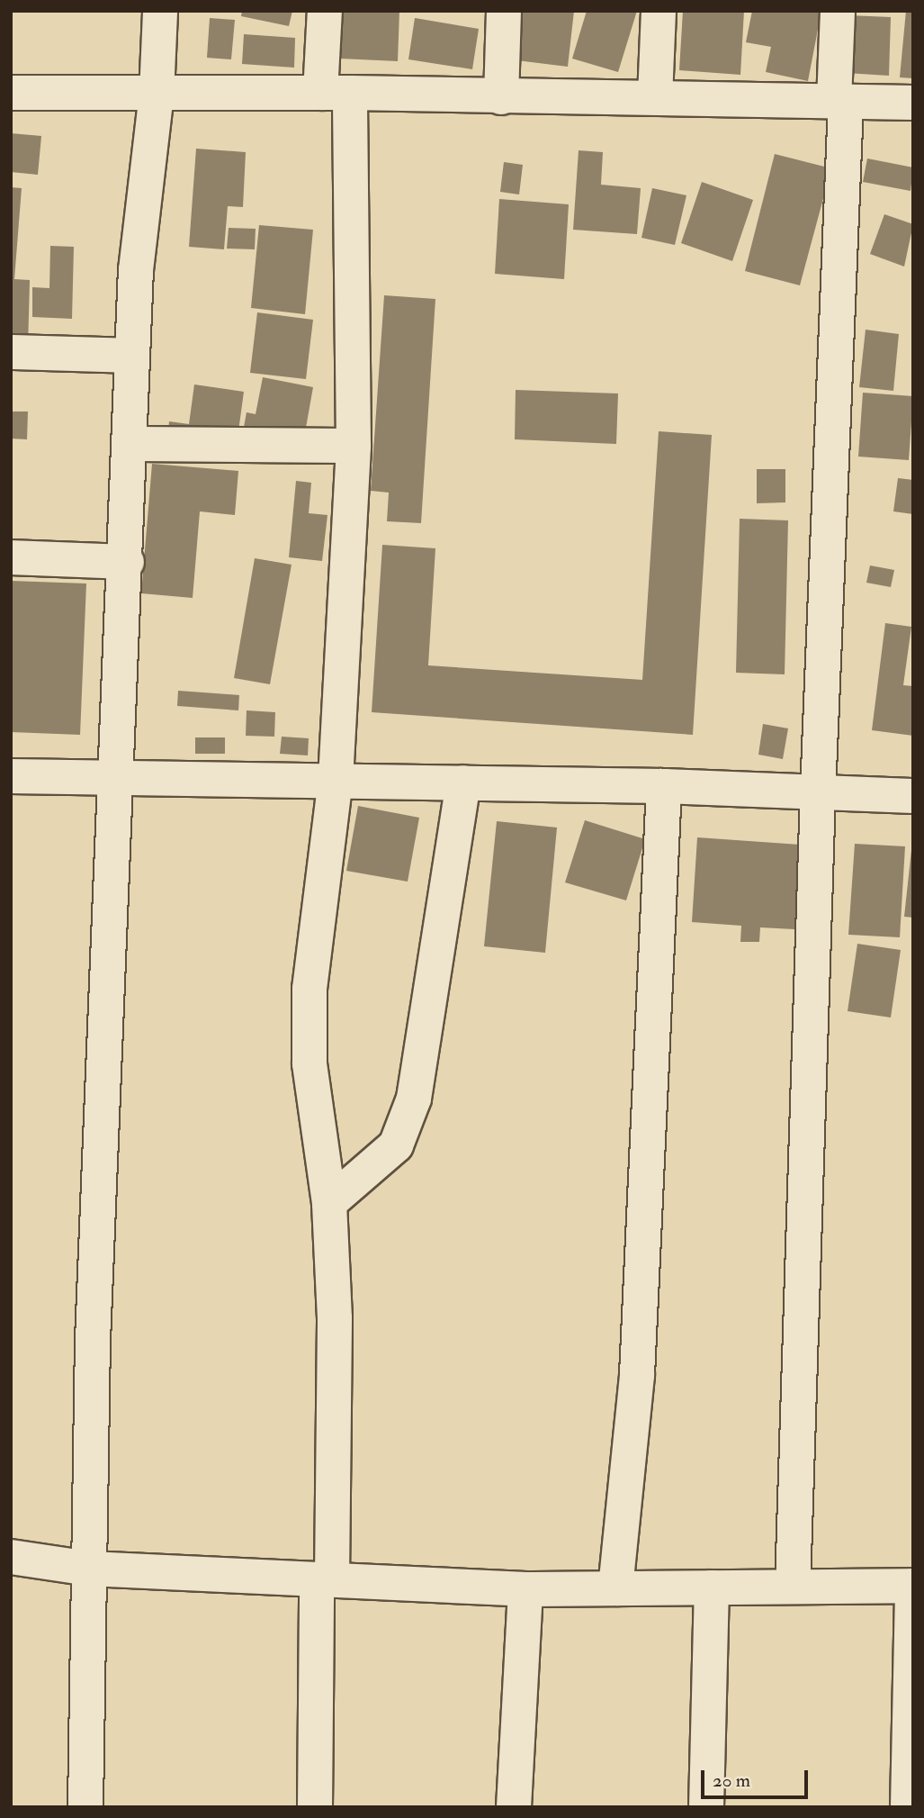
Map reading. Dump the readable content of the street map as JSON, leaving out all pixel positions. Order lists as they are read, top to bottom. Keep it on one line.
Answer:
{"scale_bar":"20 m"}
